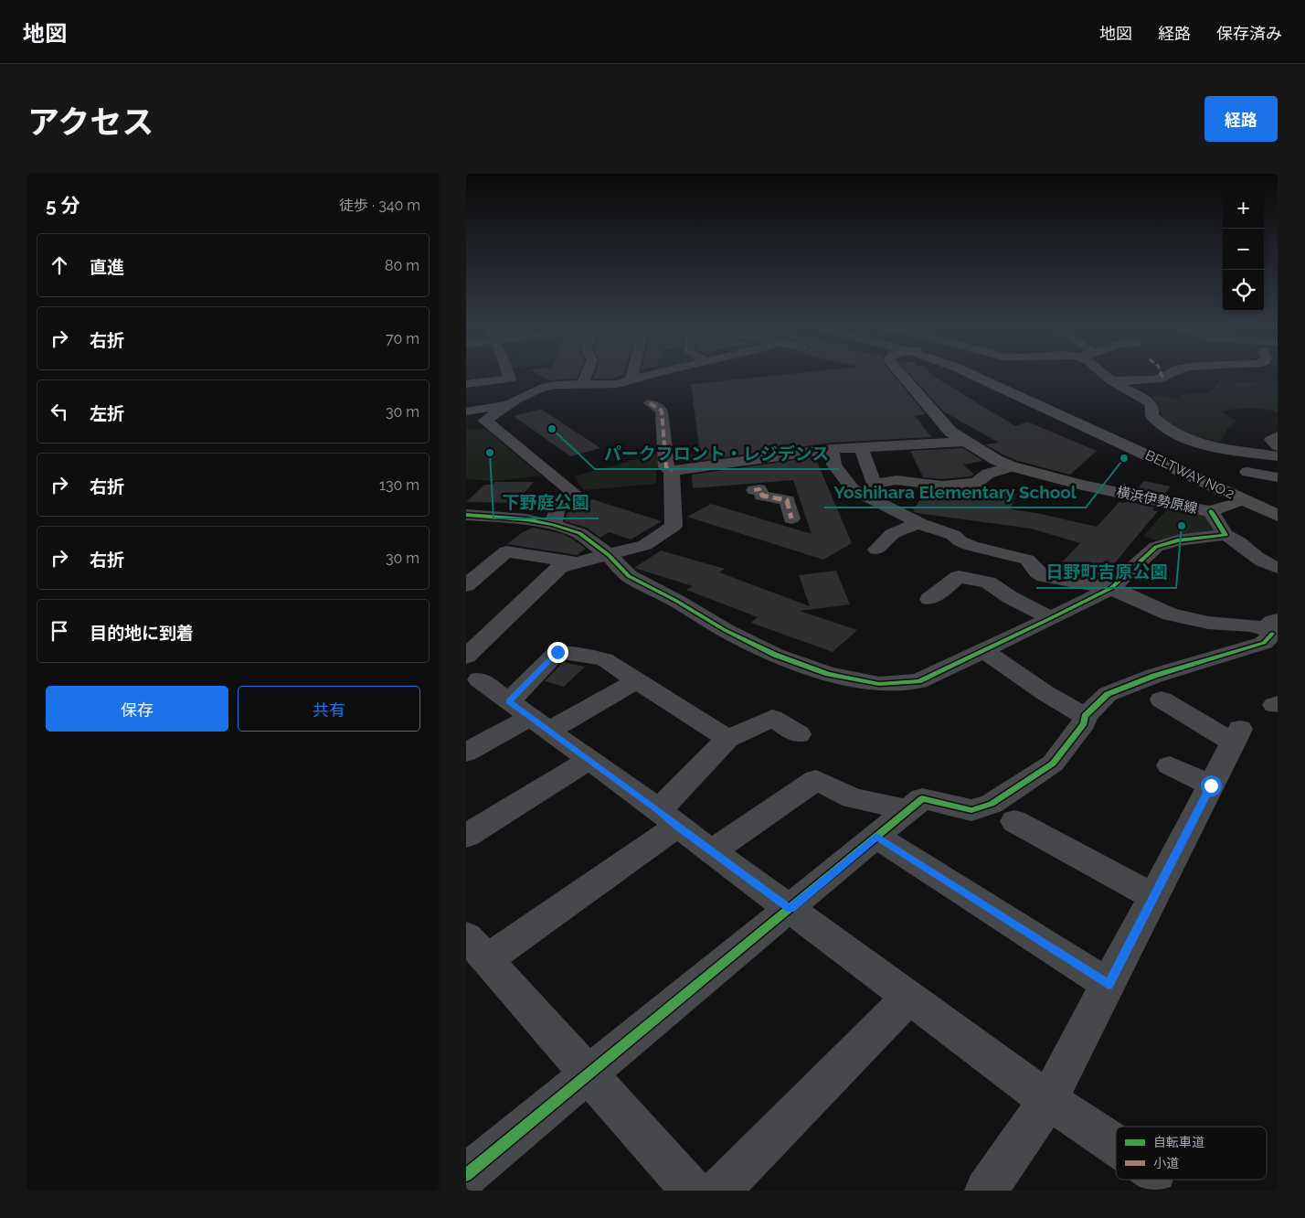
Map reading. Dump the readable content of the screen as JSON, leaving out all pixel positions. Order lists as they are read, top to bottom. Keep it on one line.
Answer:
{"streets":{"main road":["BELTWAY NO.2","横浜伊勢原線"]},"places":["パークフロント・レジデンス","下野庭公園","Yoshihara Elementary School","日野町吉原公園"],"legend":["自転車道","小道"],"page":{"header":"地図","nav":["地図","経路","保存済み"],"title":"アクセス","buttons":["経路",["保存","共有"]],"heading":["5 分","徒歩 · 340 m"],"map_buttons":["+","−"],"list":[["直進","80 m"],["右折","70 m"],["左折","30 m"],["右折","130 m"],["右折","30 m"],"目的地に到着"]}}
